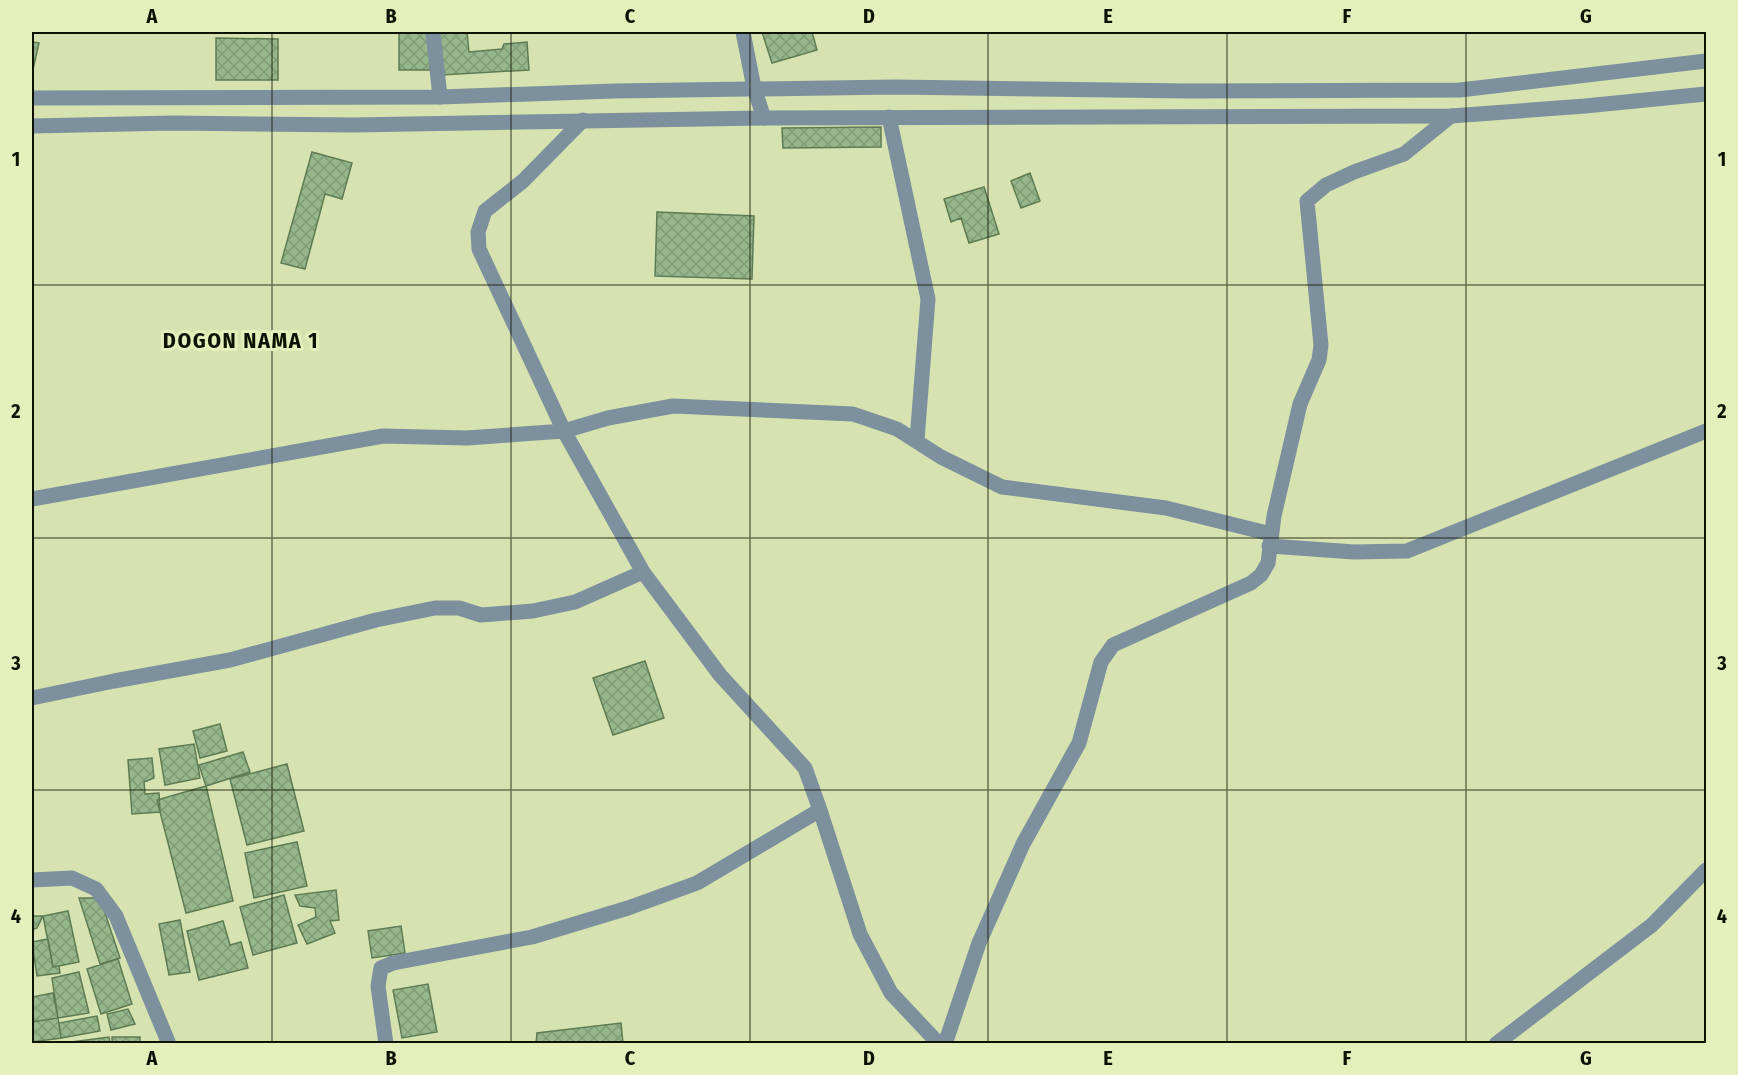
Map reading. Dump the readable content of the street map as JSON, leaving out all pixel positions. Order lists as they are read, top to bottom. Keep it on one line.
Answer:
{"districts":["DOGON NAMA 1"],"grid":{"columns":["A","B","C","D","E","F","G"],"rows":["1","2","3","4"]}}
